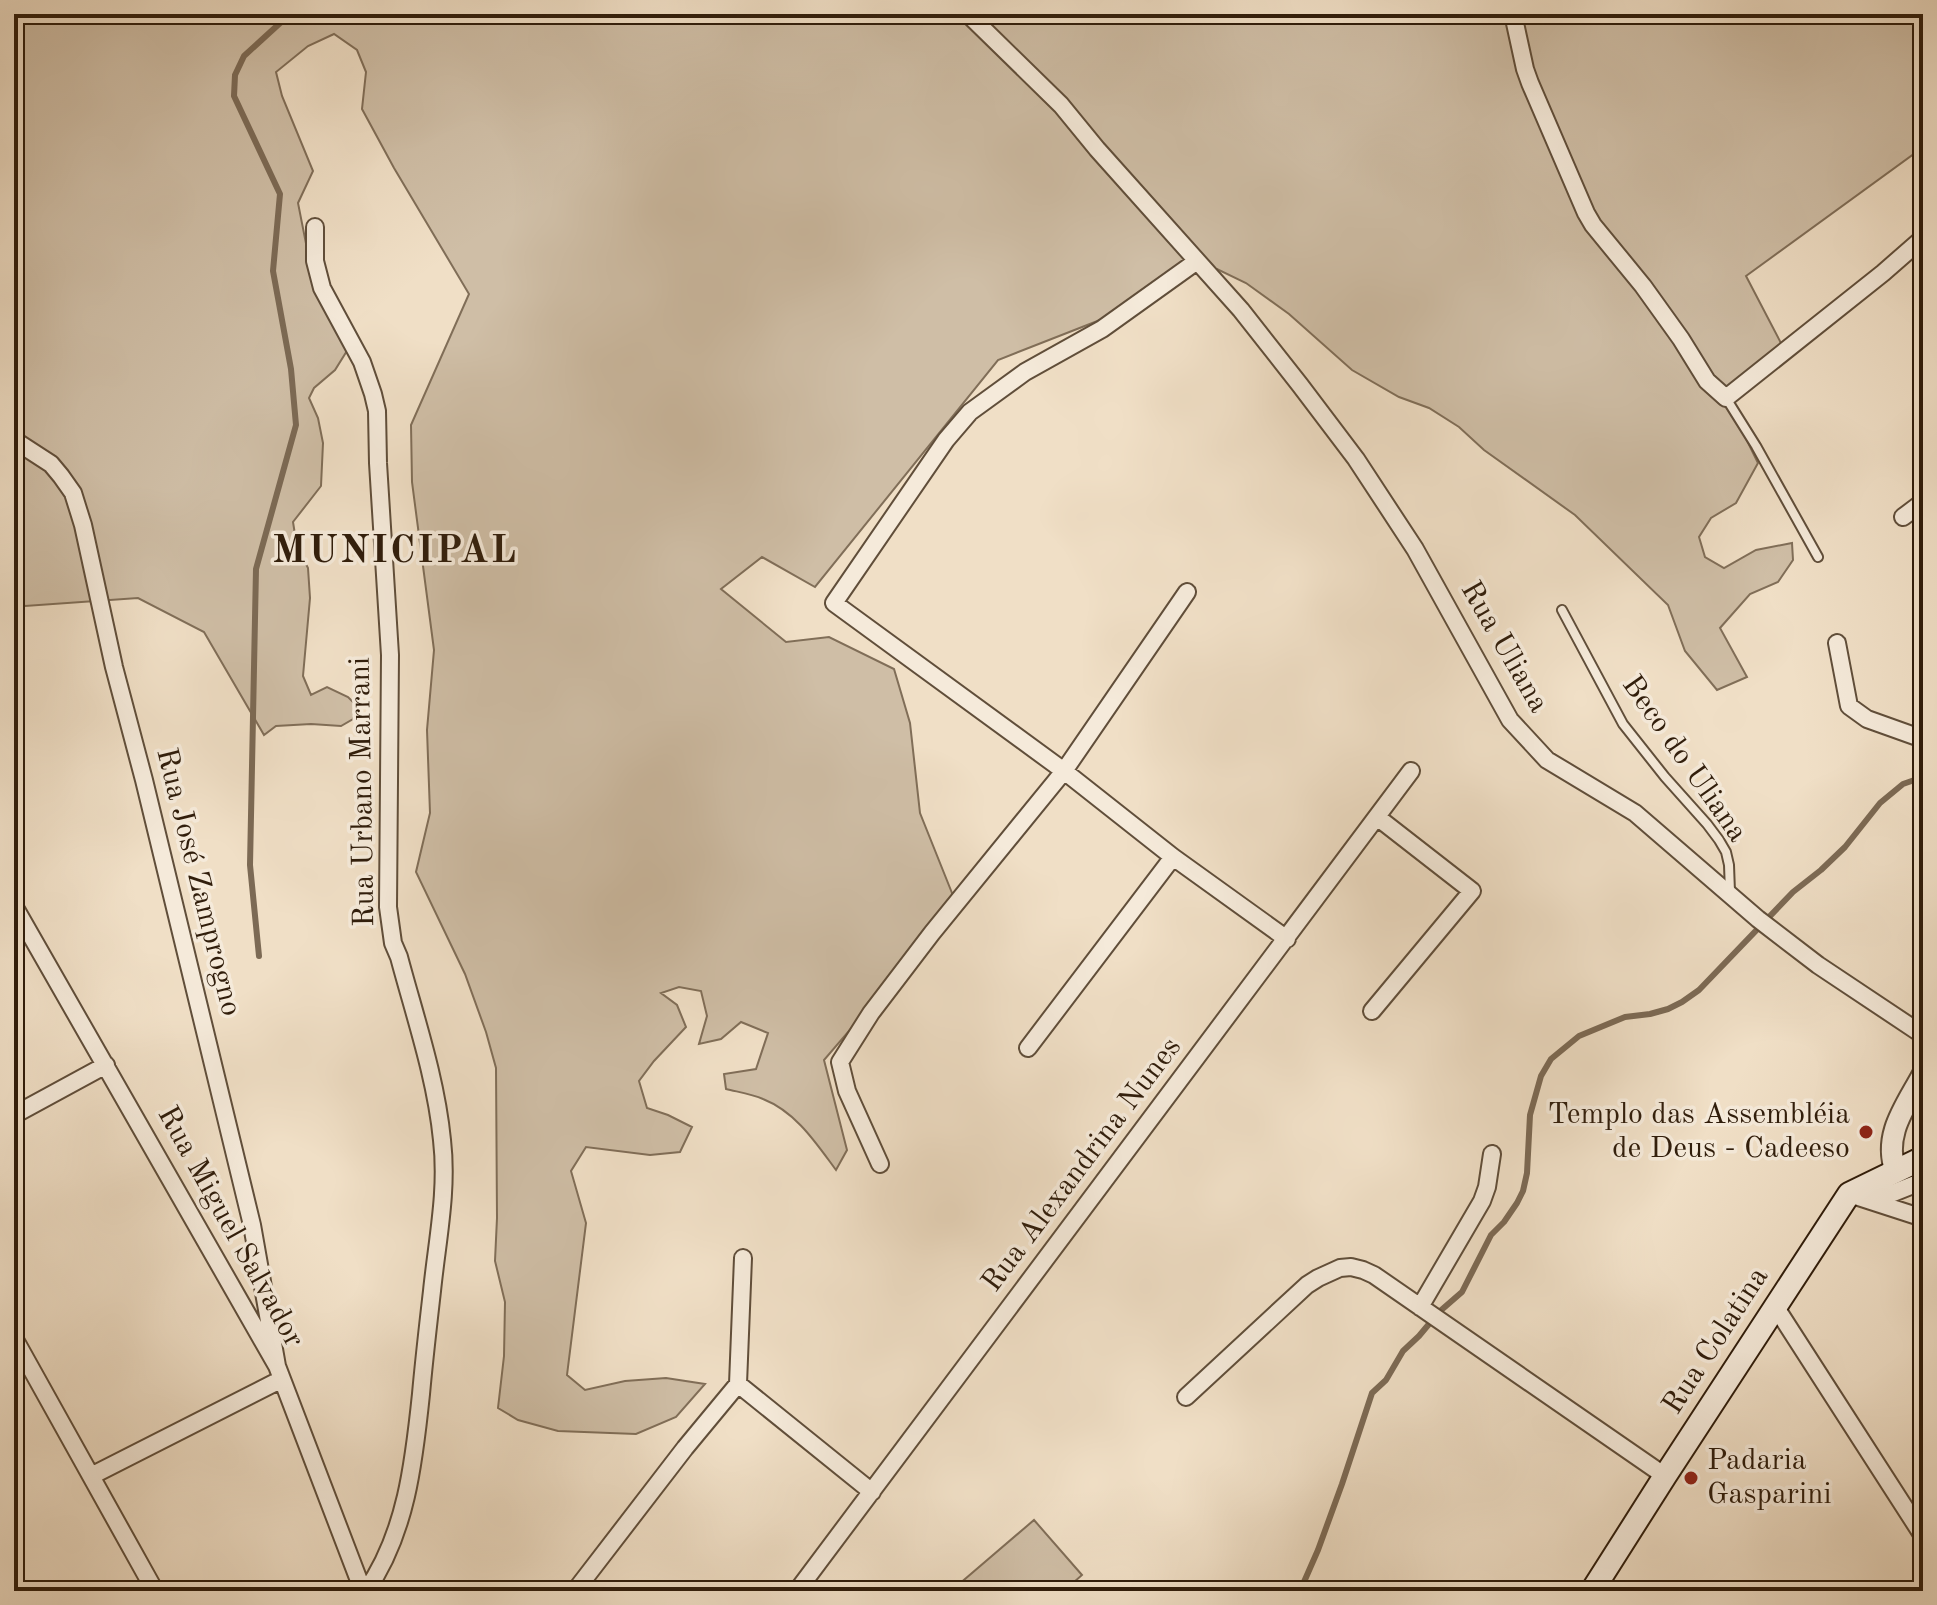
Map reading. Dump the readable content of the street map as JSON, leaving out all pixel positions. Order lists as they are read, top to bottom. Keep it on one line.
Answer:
{"streets":{"main road":["Rua Colatina"],"street":["Rua Uliana","Rua Urbano Marrani","Rua José Zamprogno","Rua Alexandrina Nunes","Rua Miguel Salvador"],"lane":["Beco do Uliana"]},"crossings":[["Rua Uliana","Beco do Uliana"],["Rua Urbano Marrani","Rua Miguel Salvador"],["Rua José Zamprogno","Rua Miguel Salvador"]],"districts":["MUNICIPAL"],"places":["Templo das Assembléia de Deus - Cadeeso","Padaria Gasparini"]}
